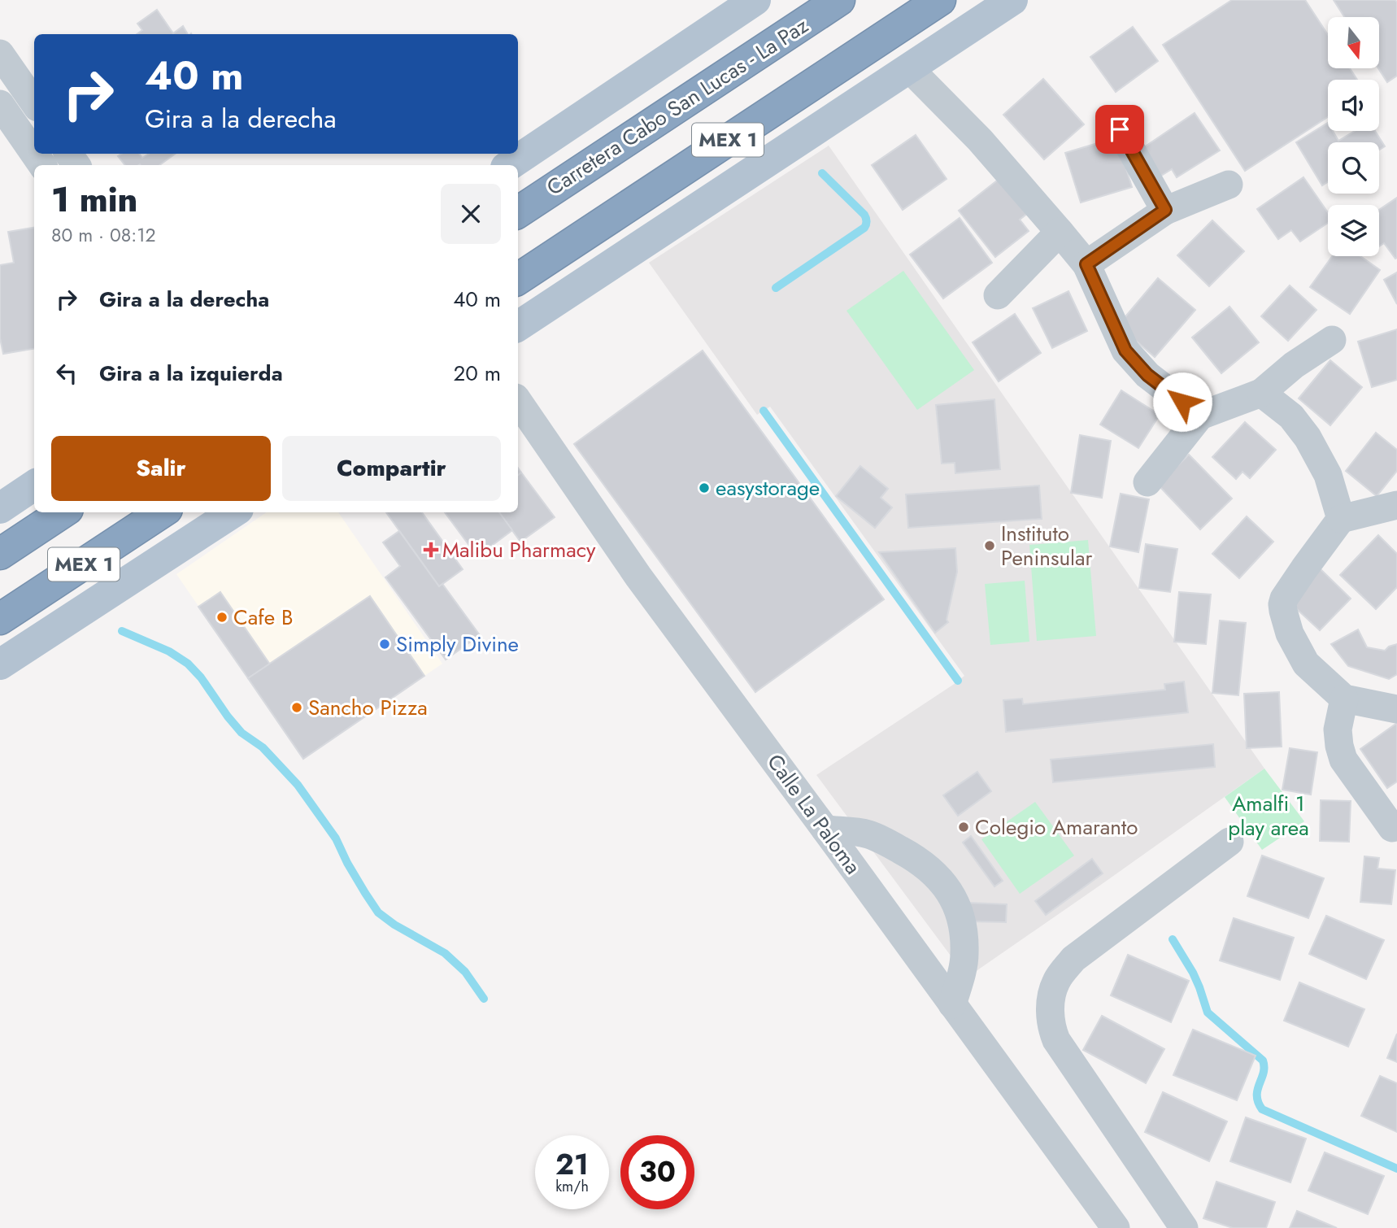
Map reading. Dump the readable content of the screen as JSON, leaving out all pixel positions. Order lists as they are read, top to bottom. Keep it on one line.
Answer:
{"streets":{"highway":["Carretera Cabo San Lucas - La Paz","MEX 1"],"street":["Calle La Paloma"]},"parks":["Amalfi 1 play area"],"places":{"other":["easystorage","Instituto Peninsular","Cafe B","Simply Divine","Sancho Pizza","Colegio Amaranto"],"health":["Malibu Pharmacy"]},"north":"bottom","page":{"turn":["40 m","Gira a la derecha"],"heading":["1 min","80 m · 08:12"],"list":[{"name":"Gira a la derecha","value":"40 m"},{"name":"Gira a la izquierda","value":"20 m"}],"buttons":["Salir","Compartir"],"speed":"21 km/h","limit":"30"}}
